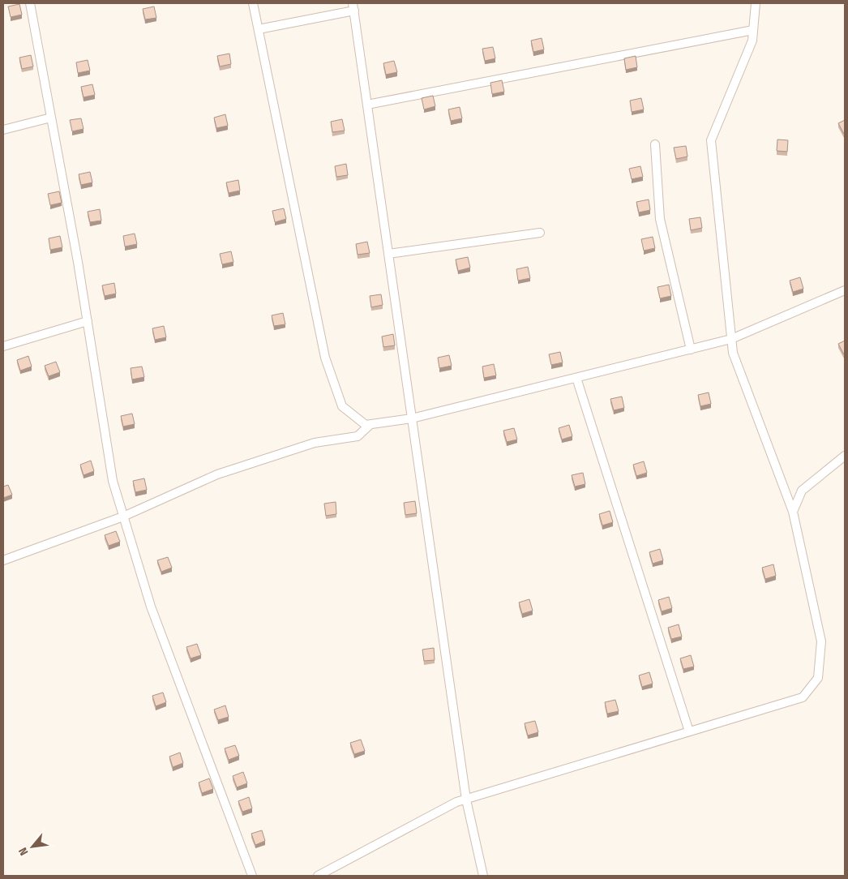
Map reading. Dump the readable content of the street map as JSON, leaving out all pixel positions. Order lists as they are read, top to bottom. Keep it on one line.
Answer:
{"north":"bottom left"}
